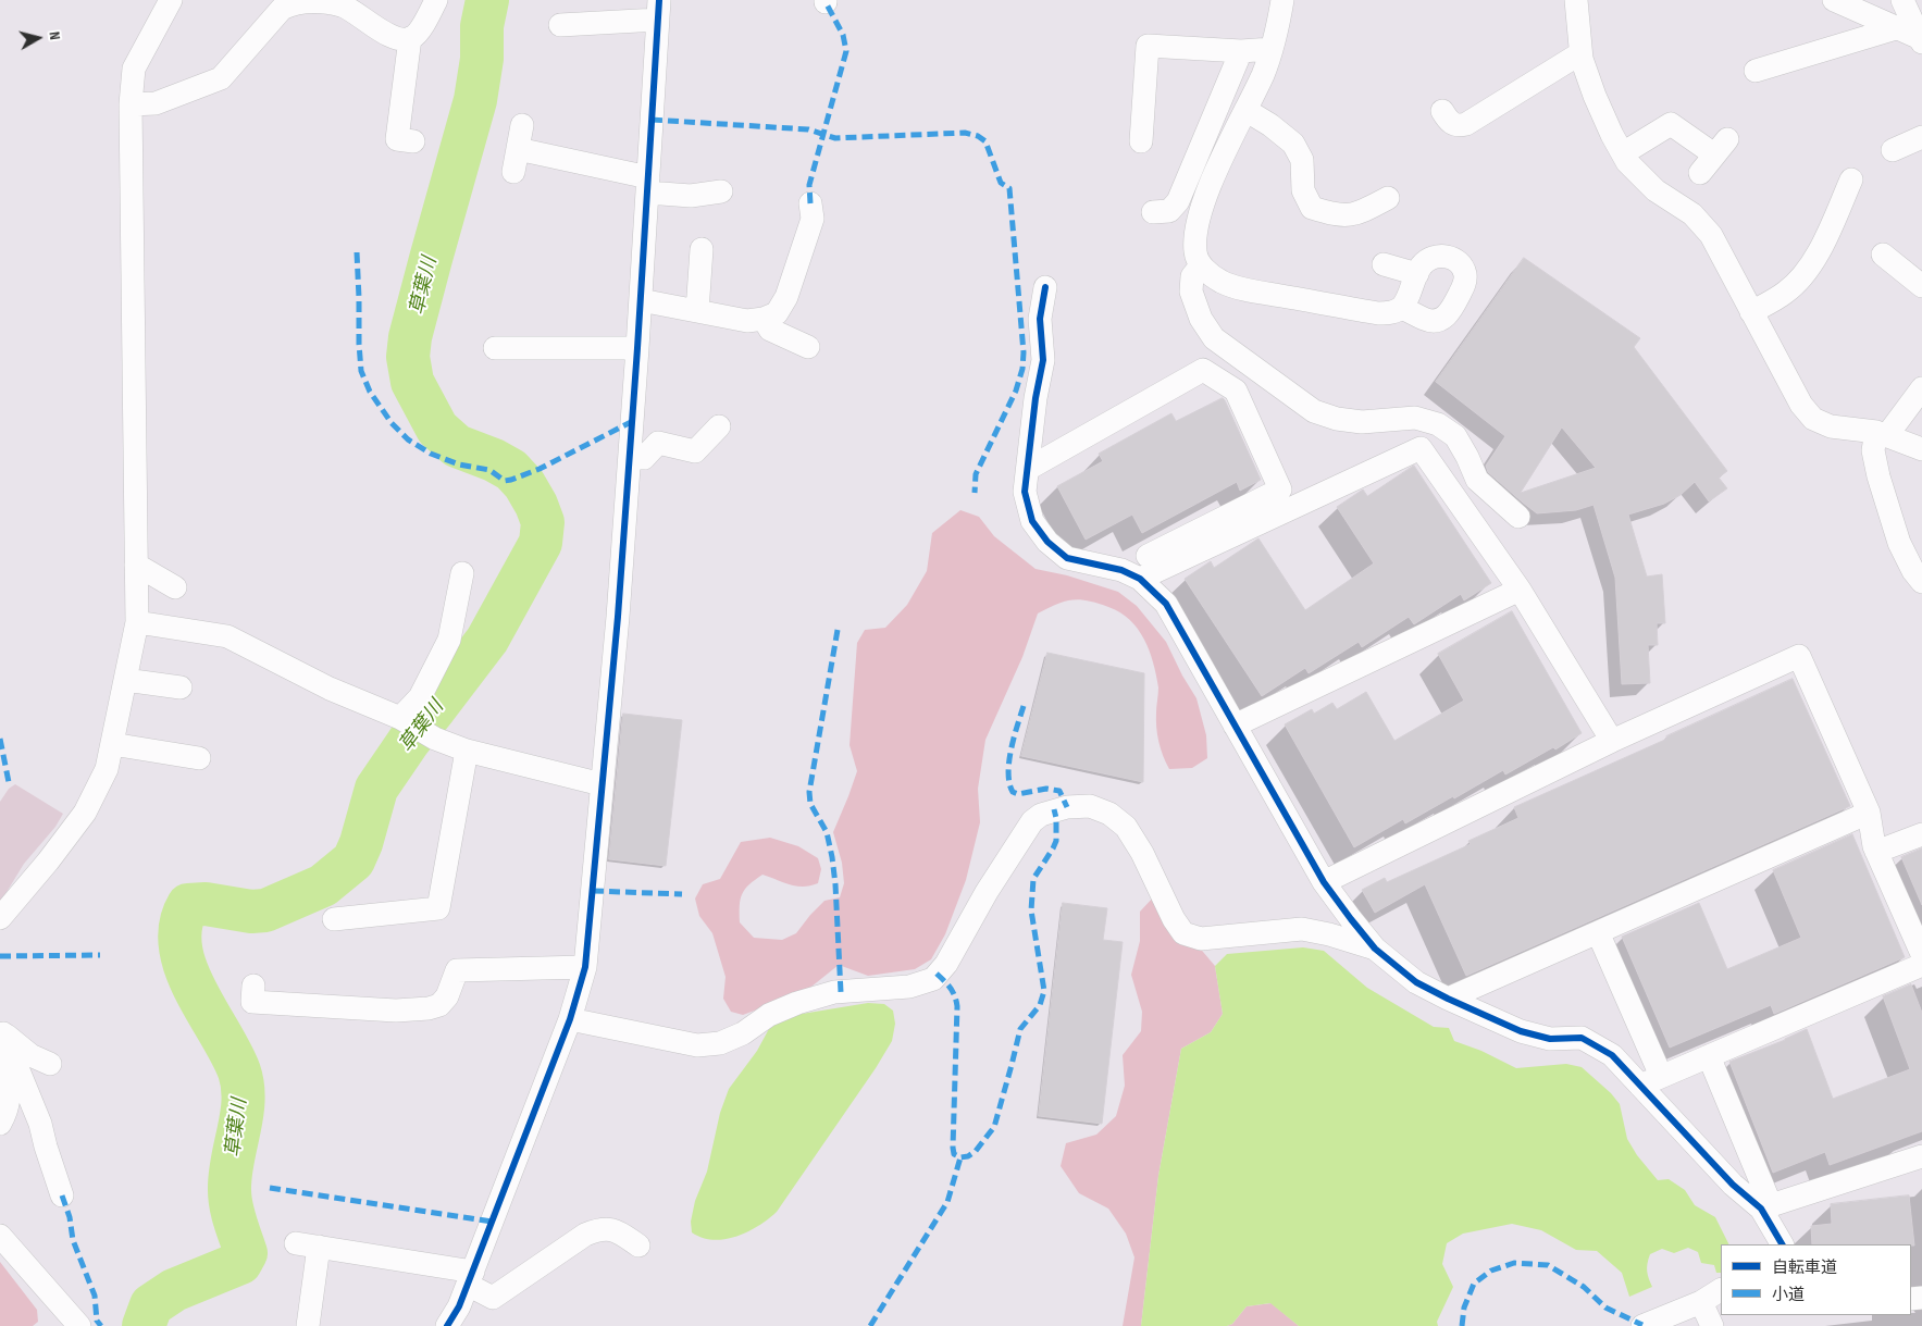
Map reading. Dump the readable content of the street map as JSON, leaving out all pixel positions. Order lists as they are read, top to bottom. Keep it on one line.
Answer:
{"water":["草葉川"],"legend":["自転車道","小道"],"north":"right"}
